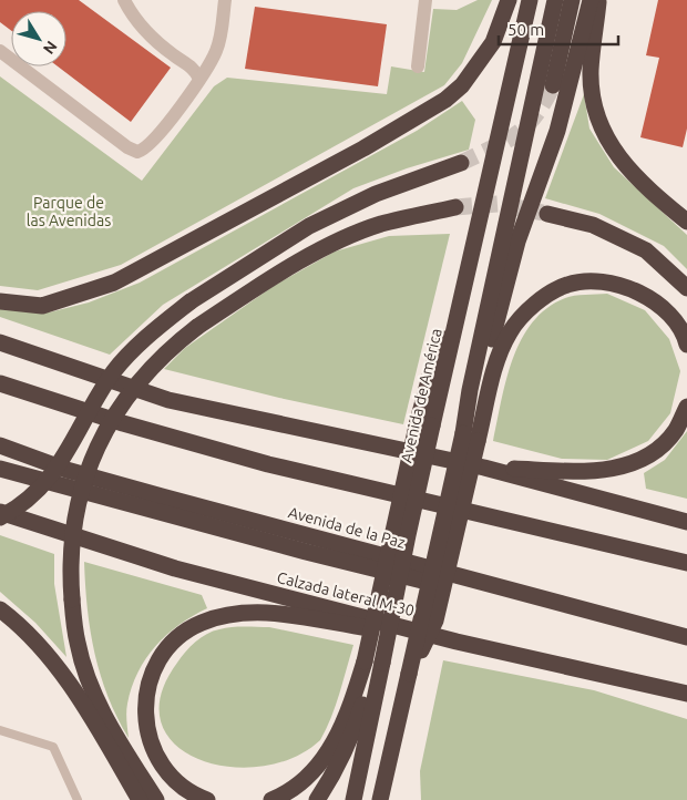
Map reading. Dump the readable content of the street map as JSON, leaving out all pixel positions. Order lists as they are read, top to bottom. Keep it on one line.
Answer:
{"streets":{"highway":["Avenida de América","Avenida de la Paz","Calzada lateral M-30"]},"parks":["Parque de las Avenidas"],"scale_bar":"50 m","north":"bottom right"}
